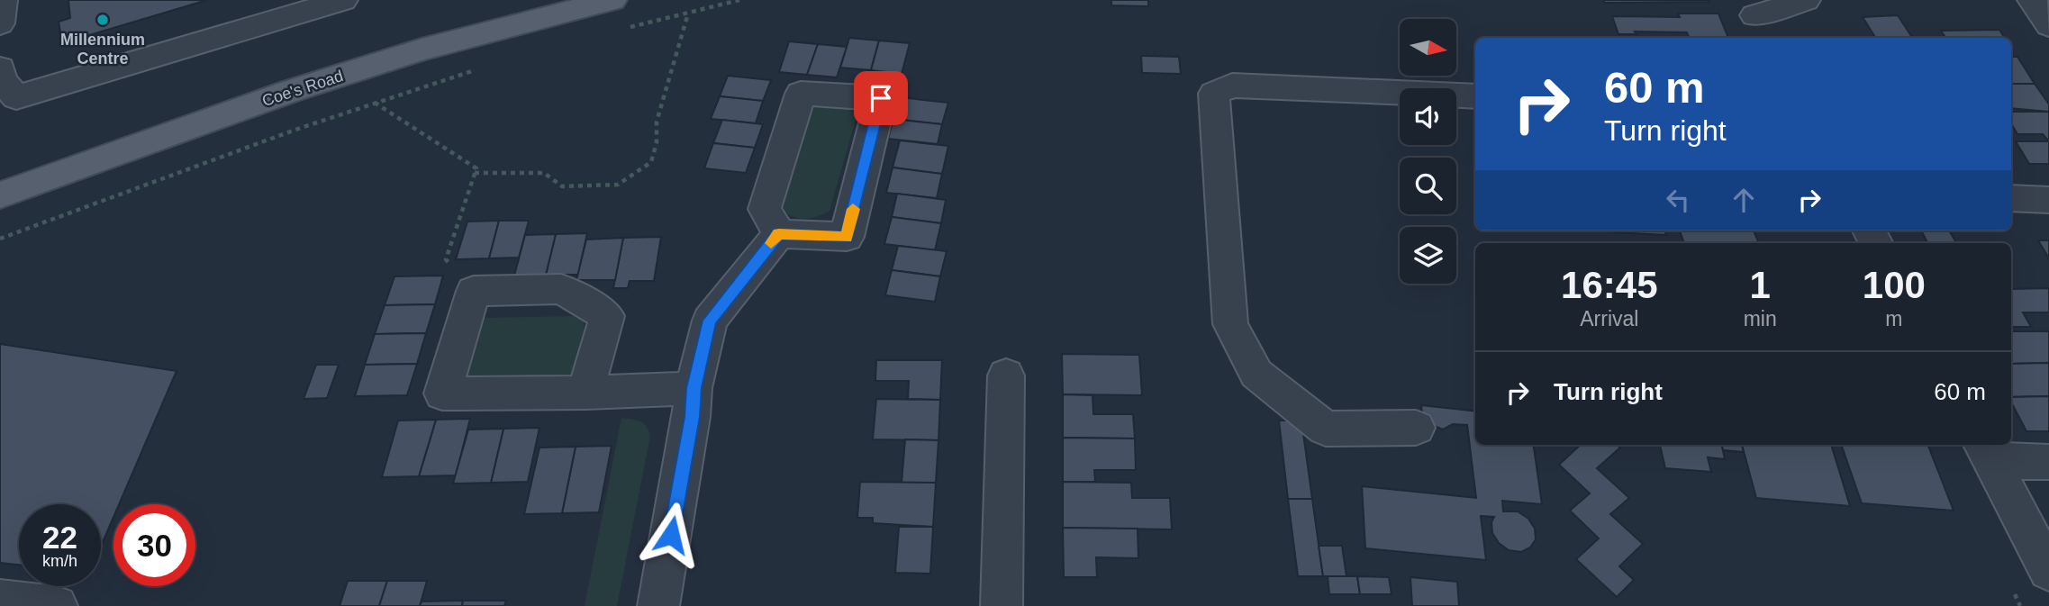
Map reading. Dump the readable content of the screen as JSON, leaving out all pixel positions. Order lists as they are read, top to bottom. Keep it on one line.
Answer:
{"streets":{"main road":["Coe's Road"]},"places":["Millennium Centre"],"north":"right","page":{"turn":["60 m","Turn right"],"eta":["16:45","Arrival","1","min","100","m"],"list":[{"name":"Turn right","value":"60 m"}],"speed":"22 km/h","limit":"30"}}
